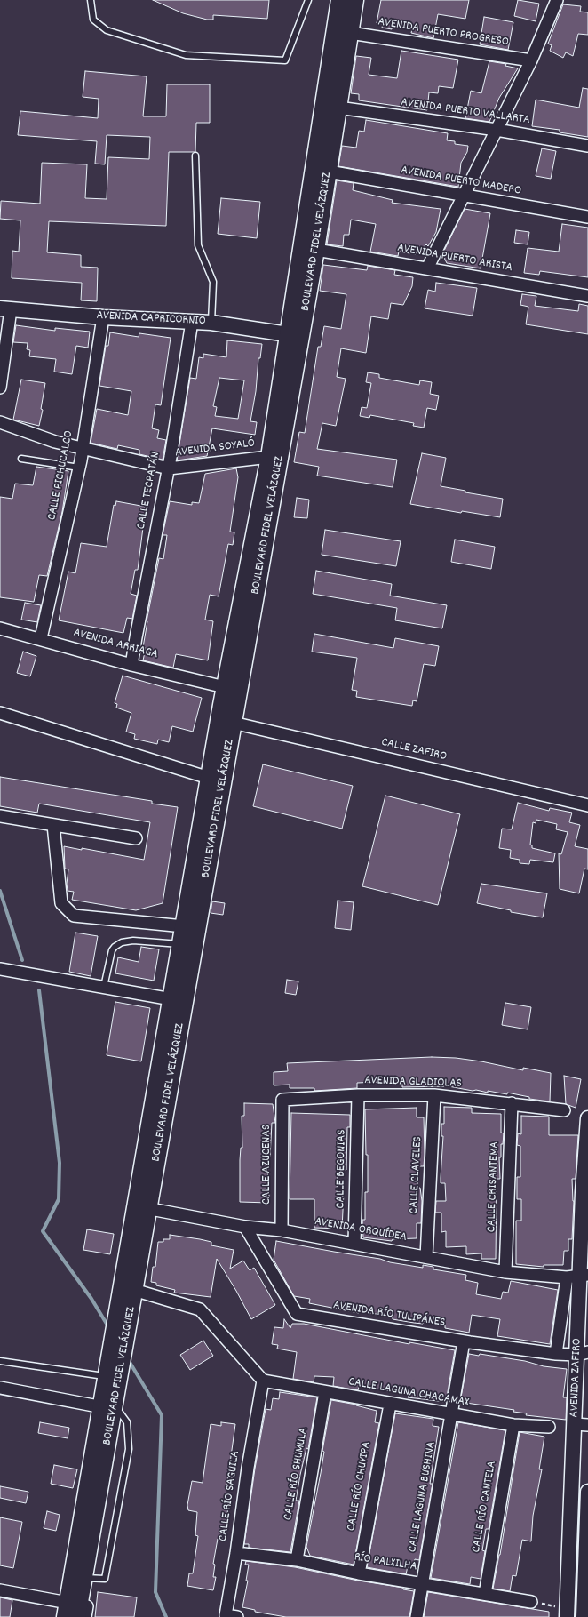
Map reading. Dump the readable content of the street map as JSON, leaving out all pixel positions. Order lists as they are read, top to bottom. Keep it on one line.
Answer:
{"streets":{"main road":["BOULEVARD FIDEL VELÁZQUEZ"],"street":["AVENIDA PUERTO PROGRESO","AVENIDA PUERTO VALLARTA","AVENIDA PUERTO MADERO","AVENIDA PUERTO ARISTA","AVENIDA CAPRICORNIO","AVENIDA SOYALÓ","CALLE PICHUCALCO","CALLE TECPATÁN","AVENIDA ARRIAGA","CALLE ZAFIRO","AVENIDA GLADIOLAS","CALLE AZUCENAS","CALLE BEGONIAS","CALLE CLAVELES","CALLE CRISANTEMA","AVENIDA ORQUÍDEA","AVENIDA RÍO TULIPÁNES","AVENIDA ZAFIRO","CALLE LAGUNA CHACAMAX","CALLE RÍO SHUMULA","CALLE RÍO CHUYIPA","CALLE RÍO SAGUILA","CALLE LAGUNA BUSHINA","CALLE RÍO CANTELA","RÍO PALXILHA"]},"crossings":[["AVENIDA PUERTO PROGRESO","BOULEVARD FIDEL VELÁZQUEZ"],["AVENIDA PUERTO VALLARTA","BOULEVARD FIDEL VELÁZQUEZ"],["AVENIDA PUERTO MADERO","BOULEVARD FIDEL VELÁZQUEZ"],["BOULEVARD FIDEL VELÁZQUEZ","AVENIDA PUERTO ARISTA"],["BOULEVARD FIDEL VELÁZQUEZ","AVENIDA CAPRICORNIO"],["BOULEVARD FIDEL VELÁZQUEZ","AVENIDA SOYALÓ"],["BOULEVARD FIDEL VELÁZQUEZ","AVENIDA ARRIAGA"],["BOULEVARD FIDEL VELÁZQUEZ","CALLE ZAFIRO"],["BOULEVARD FIDEL VELÁZQUEZ","AVENIDA ORQUÍDEA"],["AVENIDA CAPRICORNIO","CALLE PICHUCALCO"],["AVENIDA CAPRICORNIO","CALLE TECPATÁN"],["AVENIDA SOYALÓ","CALLE PICHUCALCO"],["AVENIDA SOYALÓ","CALLE TECPATÁN"],["CALLE PICHUCALCO","AVENIDA ARRIAGA"],["CALLE TECPATÁN","AVENIDA ARRIAGA"],["AVENIDA GLADIOLAS","CALLE AZUCENAS"],["AVENIDA GLADIOLAS","CALLE BEGONIAS"],["AVENIDA GLADIOLAS","CALLE CLAVELES"],["AVENIDA GLADIOLAS","CALLE CRISANTEMA"],["CALLE AZUCENAS","AVENIDA ORQUÍDEA"],["CALLE BEGONIAS","AVENIDA ORQUÍDEA"],["CALLE CLAVELES","AVENIDA ORQUÍDEA"],["CALLE CRISANTEMA","AVENIDA ORQUÍDEA"],["AVENIDA ORQUÍDEA","AVENIDA RÍO TULIPÁNES"],["AVENIDA ORQUÍDEA","AVENIDA ZAFIRO"],["AVENIDA RÍO TULIPÁNES","AVENIDA ZAFIRO"],["AVENIDA RÍO TULIPÁNES","CALLE LAGUNA BUSHINA"],["CALLE LAGUNA CHACAMAX","CALLE RÍO SHUMULA"],["CALLE LAGUNA CHACAMAX","CALLE RÍO CHUYIPA"],["CALLE LAGUNA CHACAMAX","CALLE RÍO SAGUILA"],["CALLE LAGUNA CHACAMAX","CALLE LAGUNA BUSHINA"],["CALLE LAGUNA CHACAMAX","CALLE RÍO CANTELA"],["CALLE RÍO SHUMULA","RÍO PALXILHA"],["CALLE RÍO CHUYIPA","RÍO PALXILHA"],["CALLE RÍO SAGUILA","RÍO PALXILHA"],["CALLE LAGUNA BUSHINA","RÍO PALXILHA"],["CALLE RÍO CANTELA","RÍO PALXILHA"]]}
